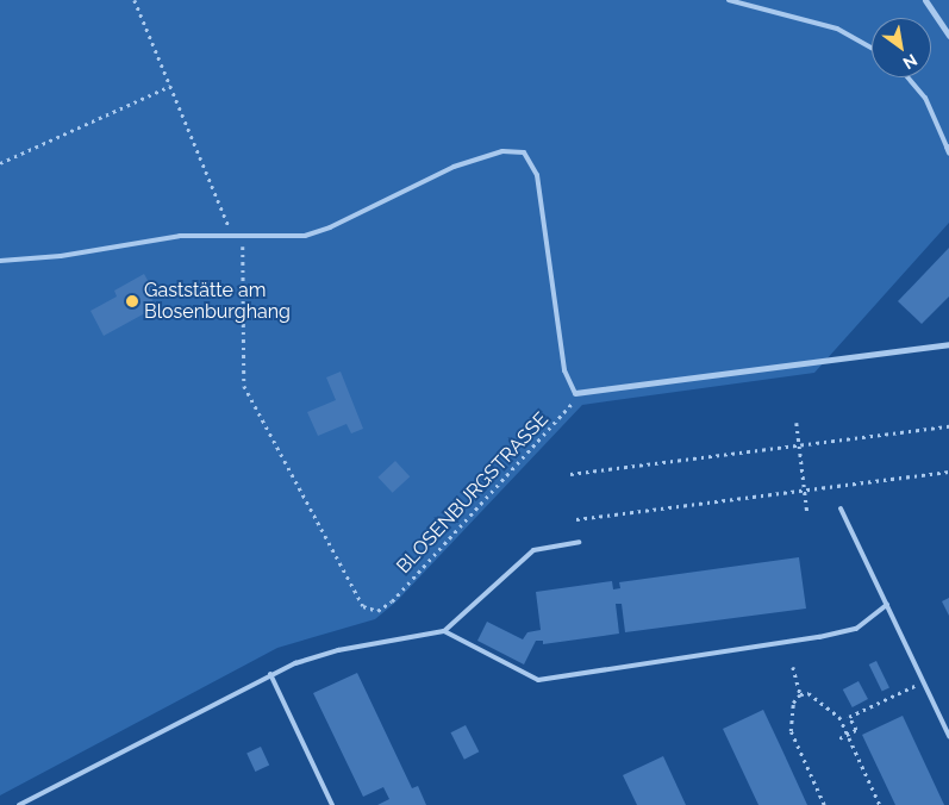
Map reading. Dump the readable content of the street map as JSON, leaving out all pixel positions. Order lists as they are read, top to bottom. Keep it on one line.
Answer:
{"streets":{"path":["BLOSENBURGSTRASSE"]},"places":["Gaststätte am Blosenburghang"],"north":"bottom right"}
